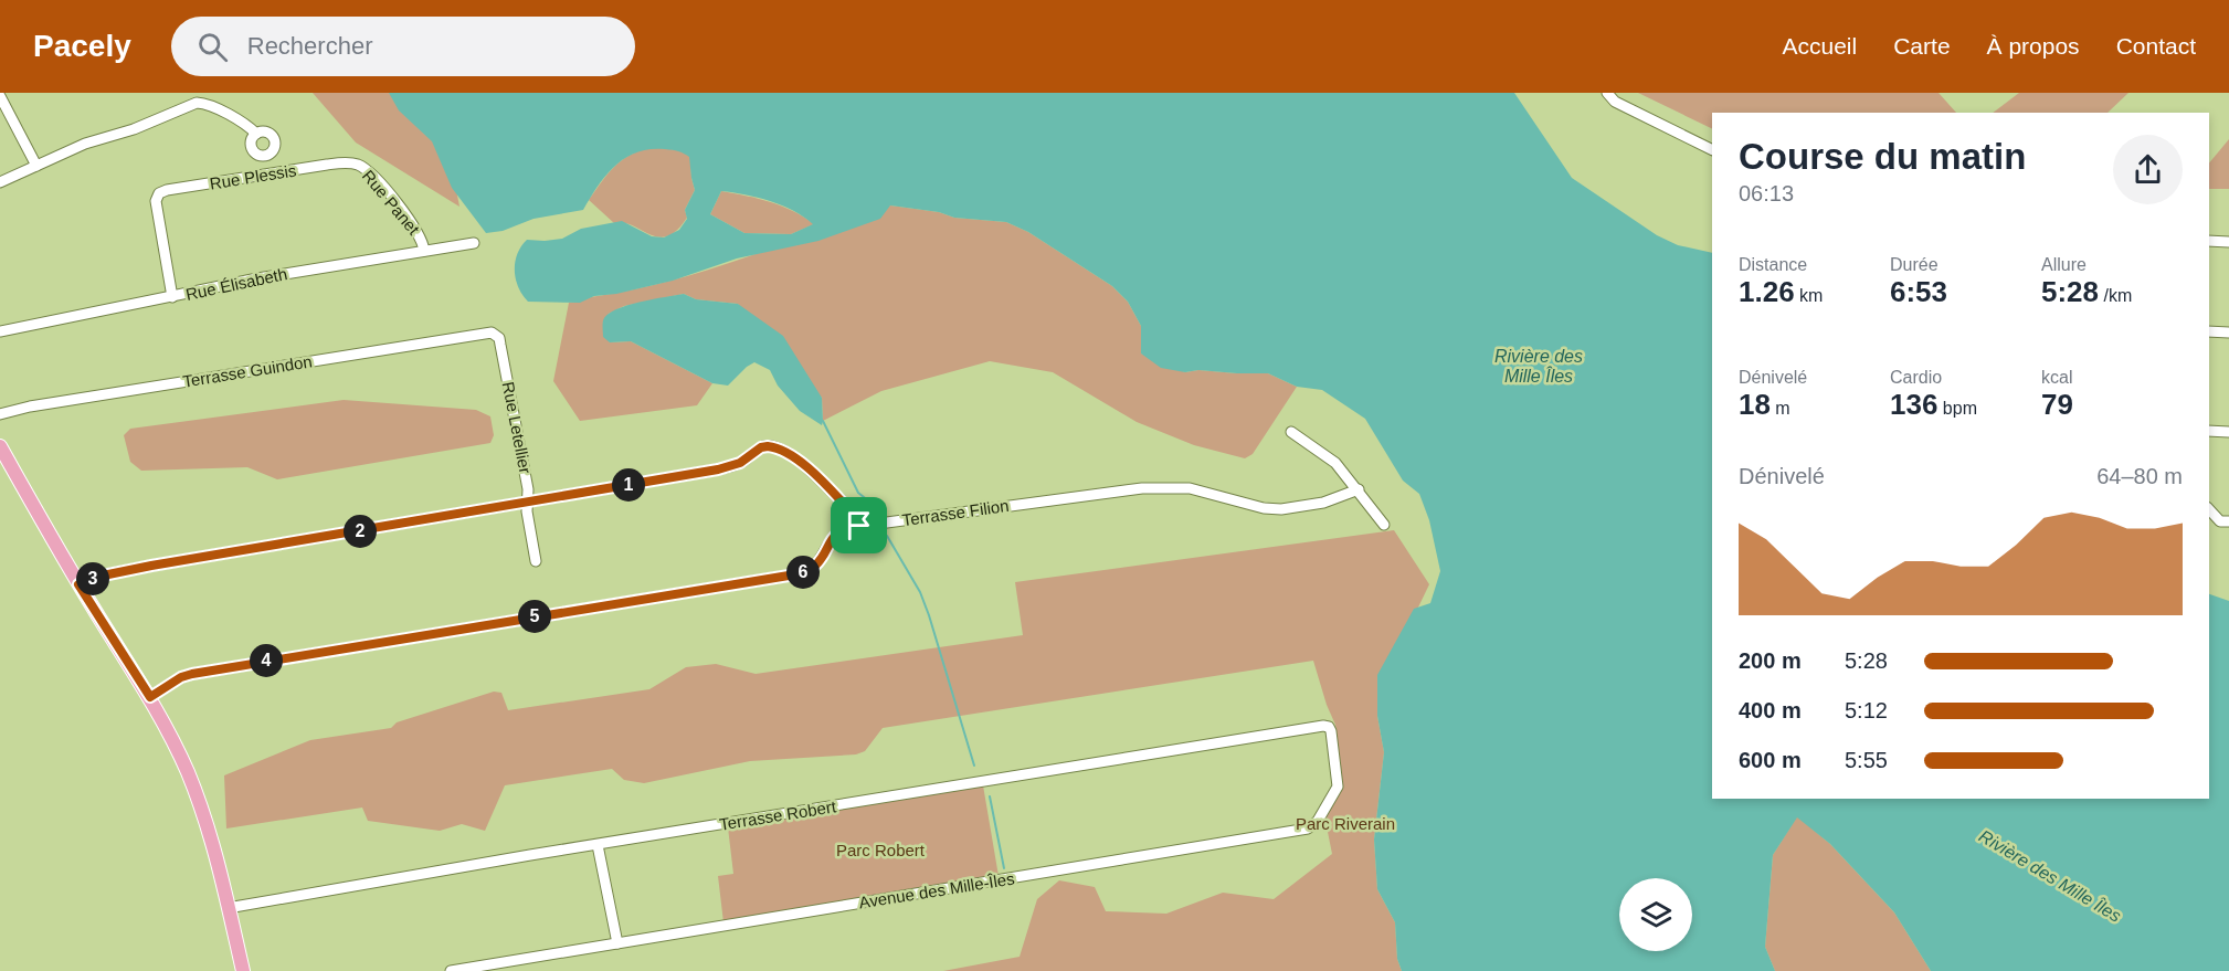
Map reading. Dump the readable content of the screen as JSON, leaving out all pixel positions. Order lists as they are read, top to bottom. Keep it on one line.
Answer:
{"streets":{"street":["Rue Plessis","Rue Panet","Rue Élisabeth","Terrasse Guindon","Rue Letellier","Terrasse Filion","Terrasse Robert","Avenue des Mille-Îles"]},"crossings":[["Rue Plessis","Rue Panet"],["Rue Plessis","Rue Élisabeth"],["Rue Panet","Rue Élisabeth"],["Terrasse Guindon","Rue Letellier"],["Terrasse Robert","Avenue des Mille-Îles"]],"water":["Rivière des Mille Îles"],"parks":["Parc Riverain","Parc Robert"],"page":{"header":"Pacely","search":"Rechercher","nav":["Accueil","Carte","À propos","Contact"],"heading":["Course du matin","06:13"],"stats":[["Distance","1.26 km"],["Durée","6:53"],["Allure","5:28 /km"],["Dénivelé","18 m"],["Cardio","136 bpm"],["kcal","79"]],"chart":["Dénivelé","64–80 m"],"pins":["1","2","6","3","5","4"],"list":[{"name":"200 m","note":"5:28"},{"name":"400 m","note":"5:12"},{"name":"600 m","note":"5:55"}]}}
